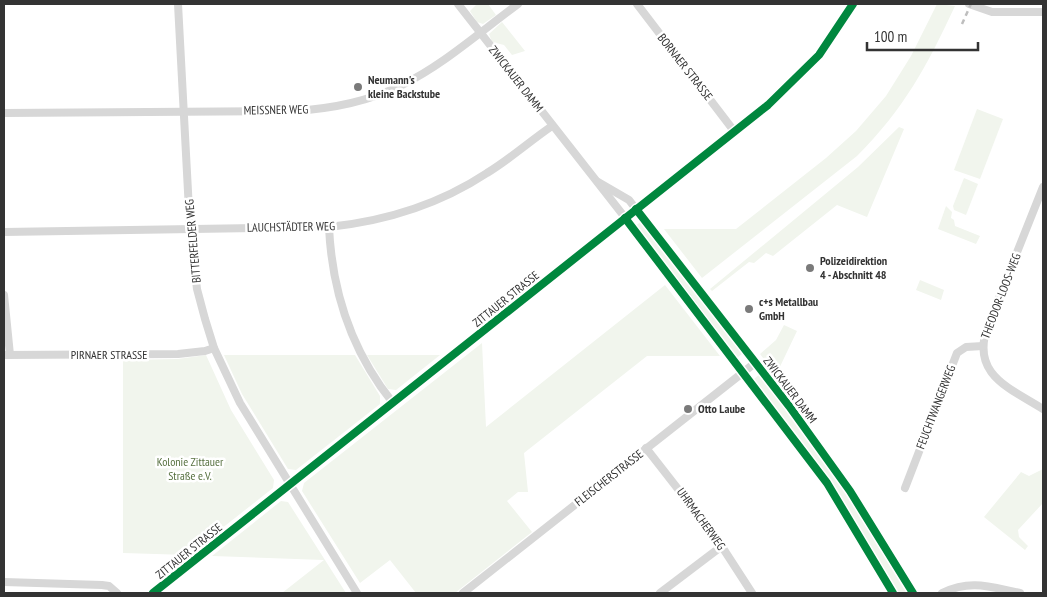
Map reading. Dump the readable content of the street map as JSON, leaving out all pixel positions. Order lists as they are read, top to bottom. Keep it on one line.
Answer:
{"streets":{"street":["BORNAER STRASSE","ZWICKAUER DAMM","MEISSNER WEG","LAUCHSTÄDTER WEG","BITTERFELDER WEG","THEODOR-LOOS-WEG","ZITTAUER STRASSE","PIRNAER STRASSE","FEUCHTWANGERWEG","FLEISCHERSTRASSE","UHRMACHERWEG"]},"crossings":[["BORNAER STRASSE","ZITTAUER STRASSE"],["ZWICKAUER DAMM","MEISSNER WEG"],["ZWICKAUER DAMM","LAUCHSTÄDTER WEG"],["ZWICKAUER DAMM","ZITTAUER STRASSE"],["ZWICKAUER DAMM","FLEISCHERSTRASSE"],["MEISSNER WEG","BITTERFELDER WEG"],["LAUCHSTÄDTER WEG","BITTERFELDER WEG"],["BITTERFELDER WEG","ZITTAUER STRASSE"],["BITTERFELDER WEG","PIRNAER STRASSE"],["THEODOR-LOOS-WEG","FEUCHTWANGERWEG"],["FLEISCHERSTRASSE","UHRMACHERWEG"]],"parks":["Kolonie Zittauer Straße e.V."],"places":["Neumann's kleine Backstube","Polizeidirektion 4 - Abschnitt 48","c+s Metallbau GmbH","Otto Laube"],"scale_bar":"100 m"}
